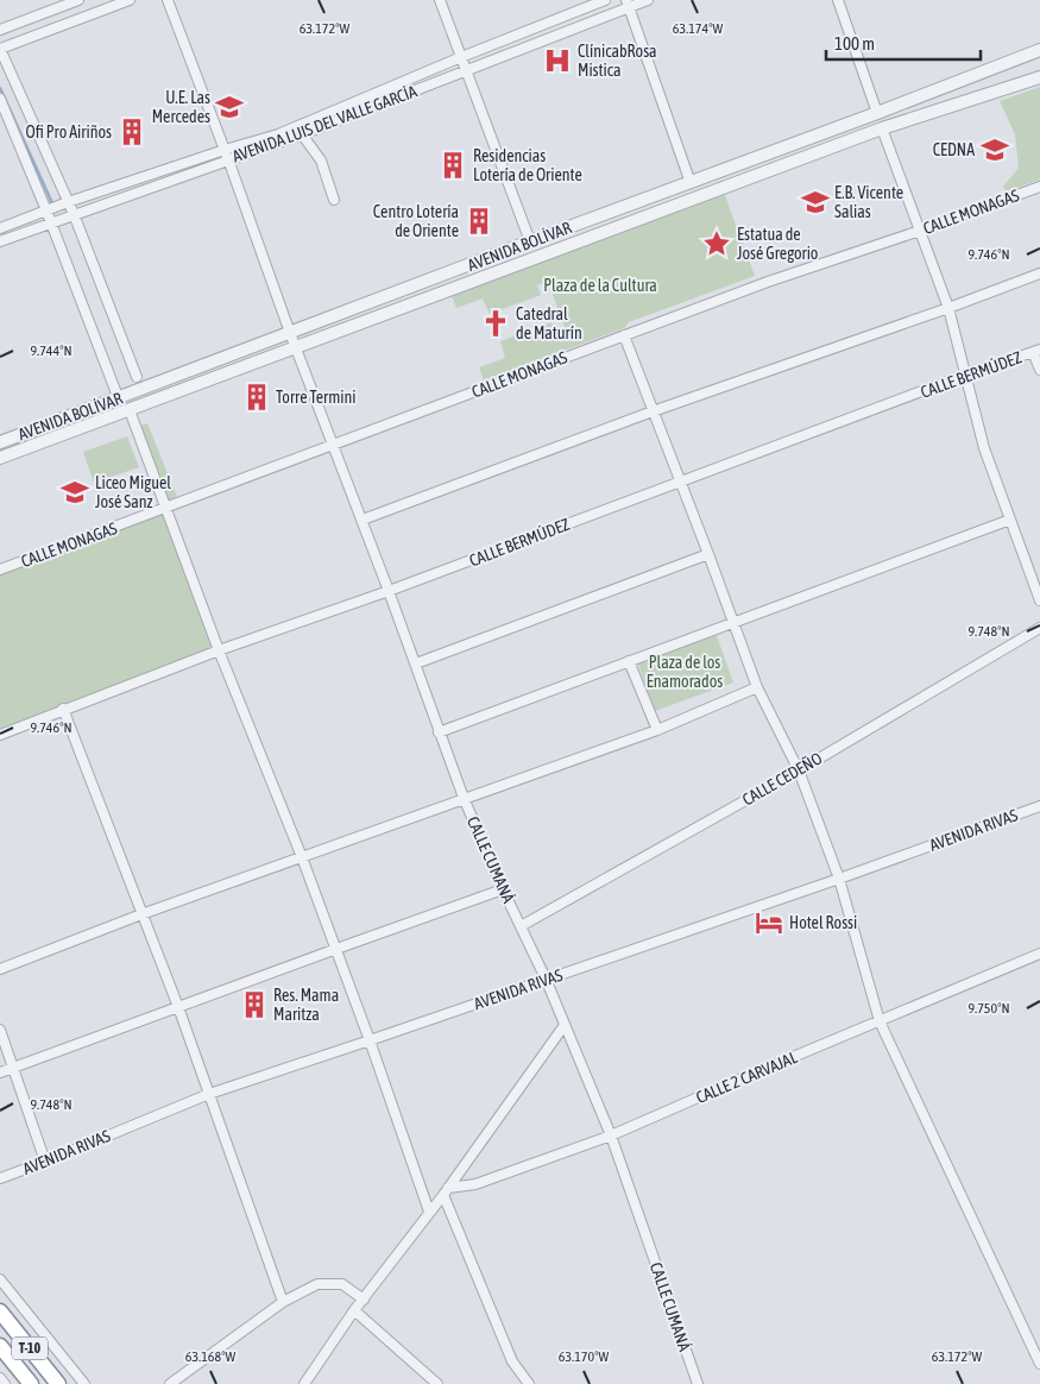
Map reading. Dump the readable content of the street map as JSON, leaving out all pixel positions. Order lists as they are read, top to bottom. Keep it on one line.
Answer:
{"streets":{"highway":["T-10"],"street":["AVENIDA LUIS DEL VALLE GARCÍA","CALLE MONAGAS","AVENIDA BOLÍVAR","CALLE BERMÚDEZ","CALLE CEDEÑO","AVENIDA RIVAS","CALLE CUMANÁ","CALLE 2 CARVAJAL"]},"crossings":[["AVENIDA LUIS DEL VALLE GARCÍA","CALLE CUMANÁ"],["CALLE MONAGAS","CALLE CUMANÁ"],["AVENIDA BOLÍVAR","CALLE CUMANÁ"],["CALLE BERMÚDEZ","CALLE CUMANÁ"],["CALLE CEDEÑO","CALLE CUMANÁ"],["AVENIDA RIVAS","CALLE CUMANÁ"],["CALLE CUMANÁ","CALLE 2 CARVAJAL"]],"parks":["Plaza de la Cultura","Plaza de los Enamorados"],"places":{"hospital":["ClínicabRosa Mistica"],"school or university":["U.E. Las Mercedes","CEDNA","E.B. Vicente Salias","Liceo Miguel José Sanz"],"building":["Ofi Pro Airiños","Residencias Lotería de Oriente","Centro Lotería de Oriente","Torre Termini","Res. Mama Maritza"],"place":["Estatua de José Gregorio"],"church":["Catedral de Maturín"],"hotel":["Hotel Rossi"]},"scale_bar":"100 m","coordinates":["63.172°W","63.174°W","9.746°N","9.744°N","9.748°N","9.750°N","63.168°W","63.170°W"]}
